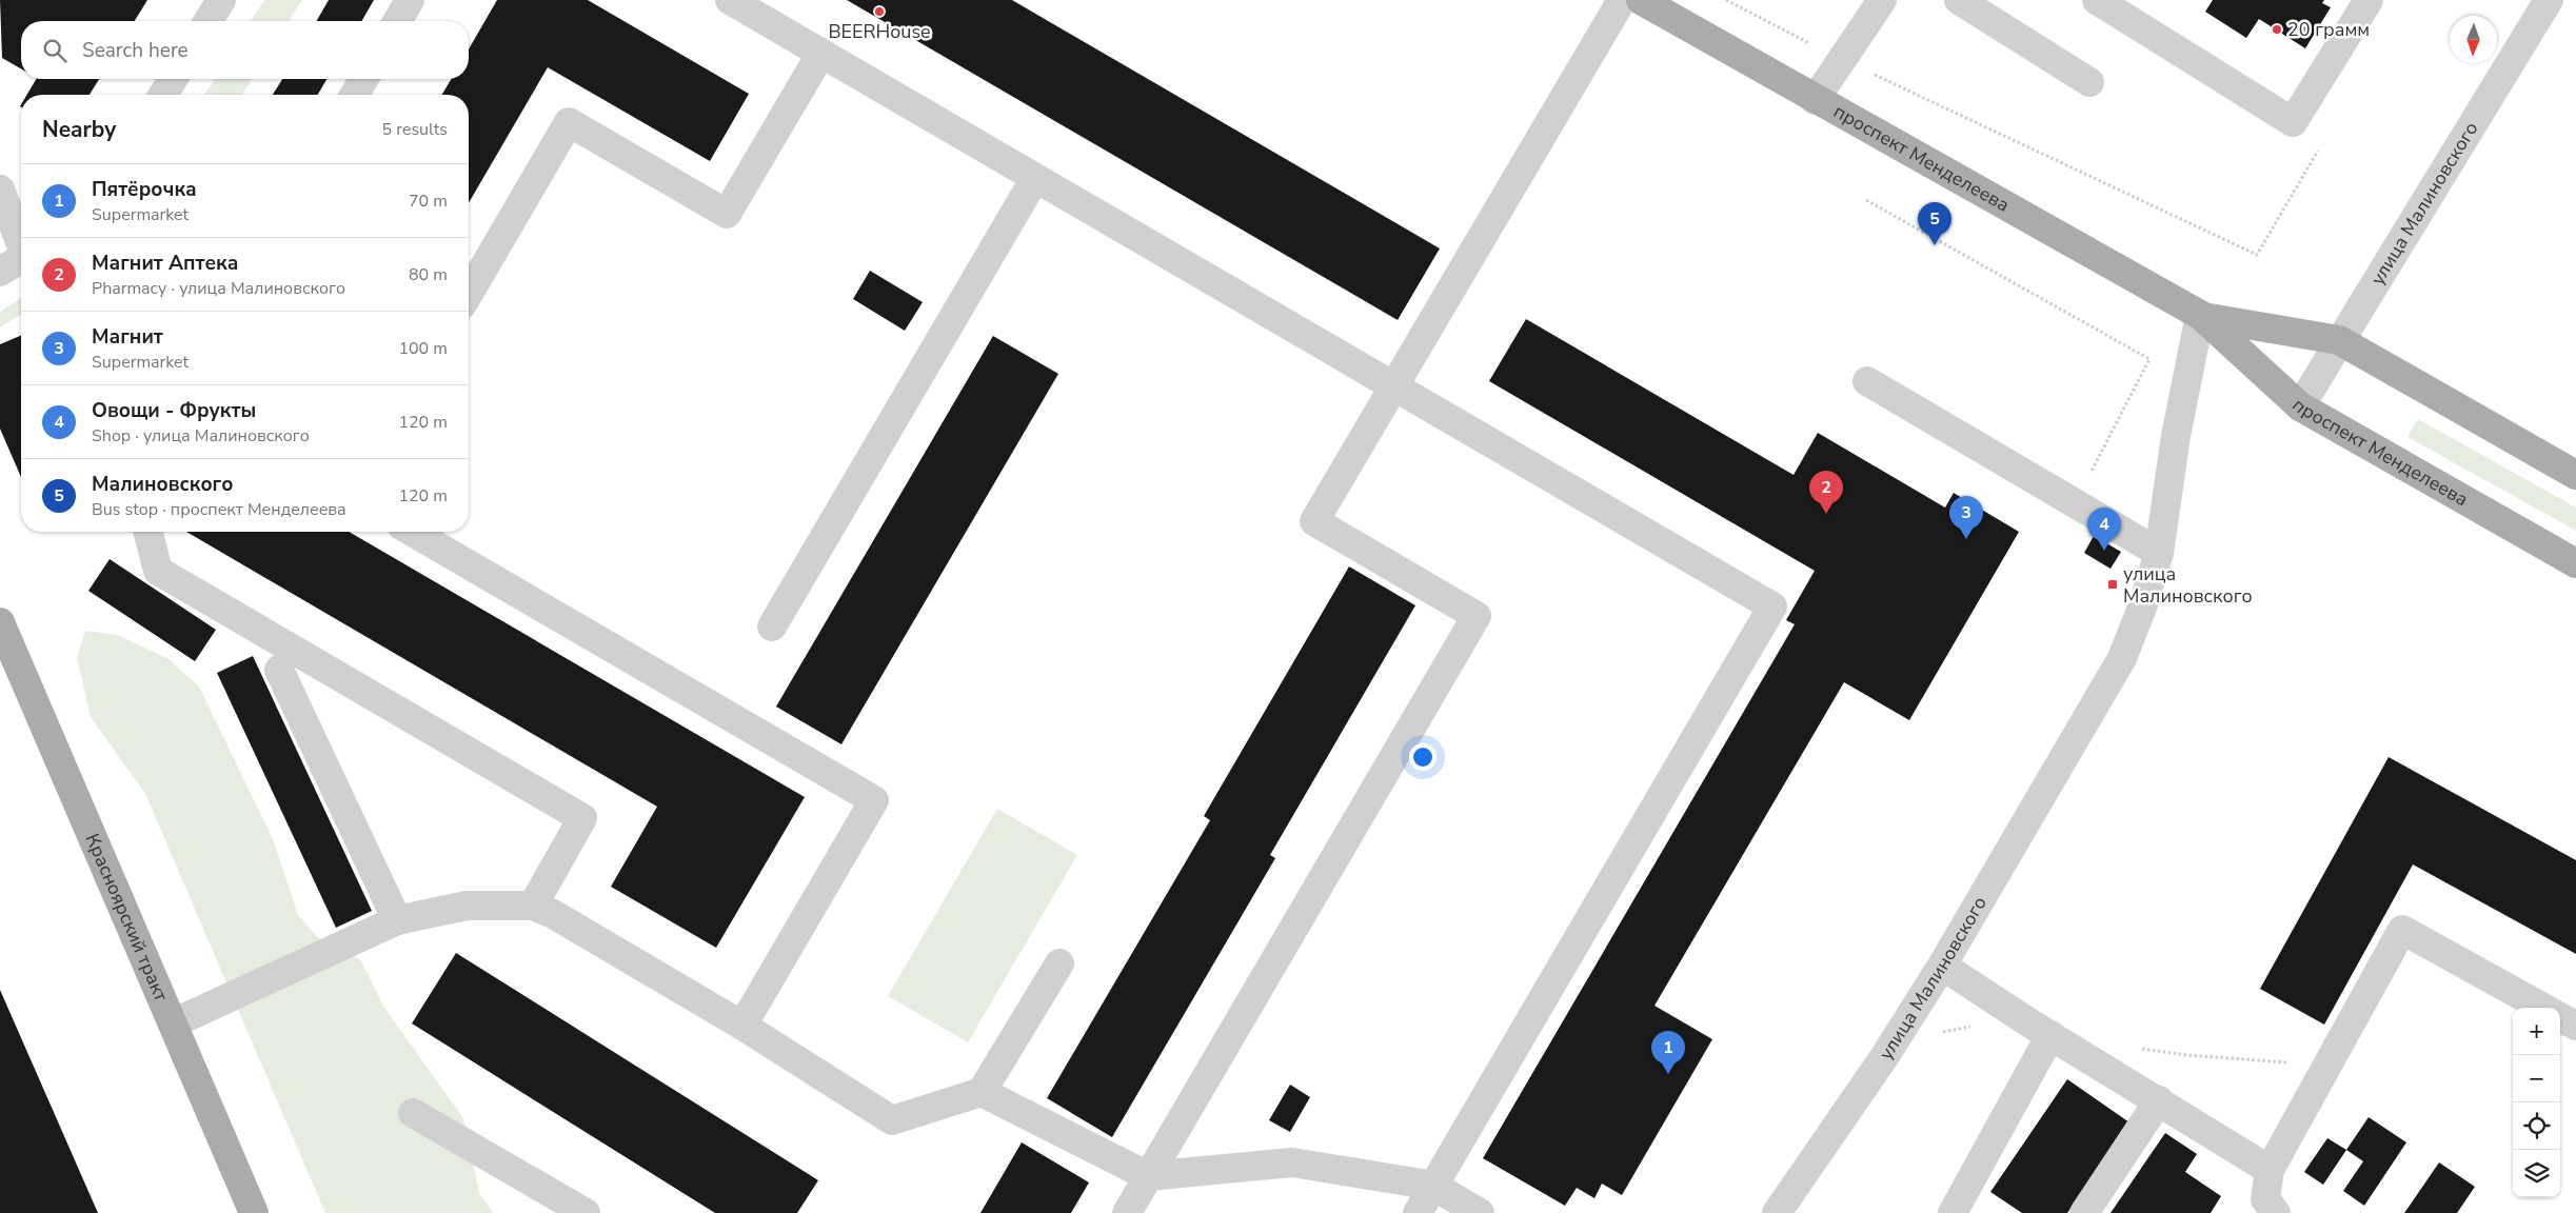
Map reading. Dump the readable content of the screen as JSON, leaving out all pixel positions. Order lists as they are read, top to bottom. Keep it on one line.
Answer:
{"streets":{"main road":["проспект Менделеева","Красноярский тракт"],"street":["улица Малиновского"]},"crossings":[["проспект Менделеева","улица Малиновского"]],"places":{"other":["BEERHouse","20 грамм"],"transit":["улица Малиновского"]},"north":"bottom","page":{"search":"Search here","heading":["Nearby","5 results"],"list":[{"mark":"1","name":"Пятёрочка","note":"Supermarket","value":"70 m"},{"mark":"2","name":"Магнит Аптека","note":"Pharmacy · улица Малиновского","value":"80 m"},{"mark":"3","name":"Магнит","note":"Supermarket","value":"100 m"},{"mark":"4","name":"Овощи - Фрукты","note":"Shop · улица Малиновского","value":"120 m"},{"mark":"5","name":"Малиновского","note":"Bus stop · проспект Менделеева","value":"120 m"}],"pins":["5","2","3","4","1"],"map_buttons":["+","−"]}}
